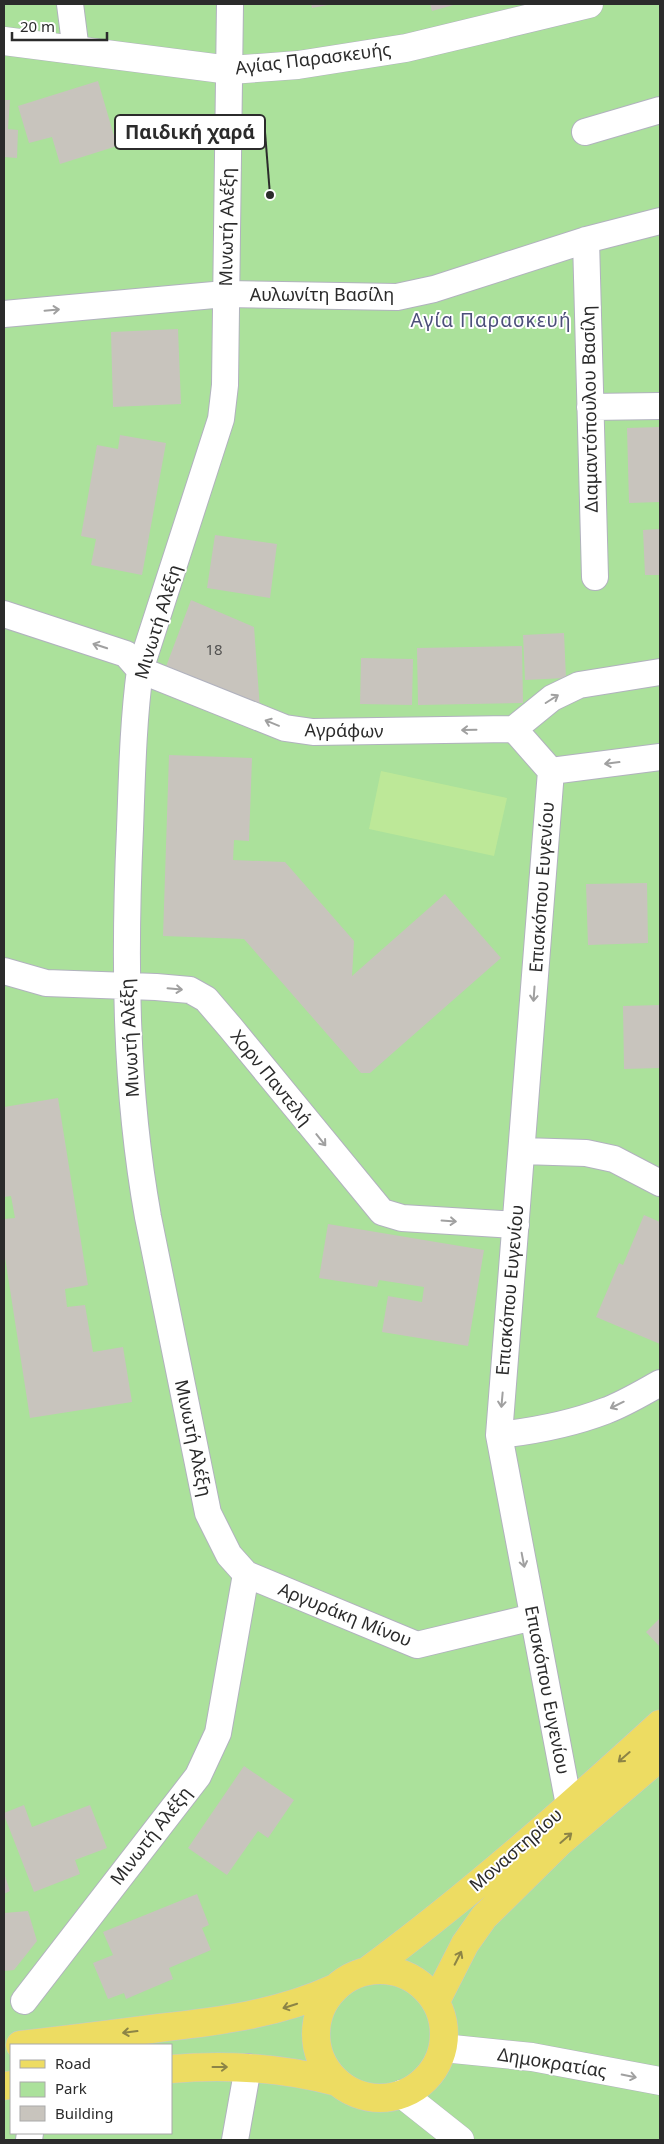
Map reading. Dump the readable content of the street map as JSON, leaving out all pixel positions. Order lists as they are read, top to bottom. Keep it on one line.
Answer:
{"streets":{"main road":["Μοναστηρίου"],"street":["Αγίας Παρασκευής","Μινωτή Αλέξη","Αυλωνίτη Βασίλη","Διαμαντόπουλου Βασίλη","Αγράφων","Επισκόπου Ευγενίου","Χορν Παντελή","Αργυράκη Μίνου","Δημοκρατίας"]},"crossings":[["Αγίας Παρασκευής","Μινωτή Αλέξη"],["Μινωτή Αλέξη","Αυλωνίτη Βασίλη"],["Μινωτή Αλέξη","Αγράφων"],["Μινωτή Αλέξη","Χορν Παντελή"],["Μινωτή Αλέξη","Αργυράκη Μίνου"],["Αυλωνίτη Βασίλη","Διαμαντόπουλου Βασίλη"],["Επισκόπου Ευγενίου","Χορν Παντελή"],["Επισκόπου Ευγενίου","Αργυράκη Μίνου"],["Επισκόπου Ευγενίου","Μοναστηρίου"],["Μοναστηρίου","Δημοκρατίας"]],"one_way":["Αγράφων","Επισκόπου Ευγενίου","Χορν Παντελή","Δημοκρατίας"],"districts":["Αγία Παρασκευή"],"places":["Παιδική χαρά"],"house_numbers":["18"],"legend":["Road","Park","Building"],"scale_bar":"20 m"}
